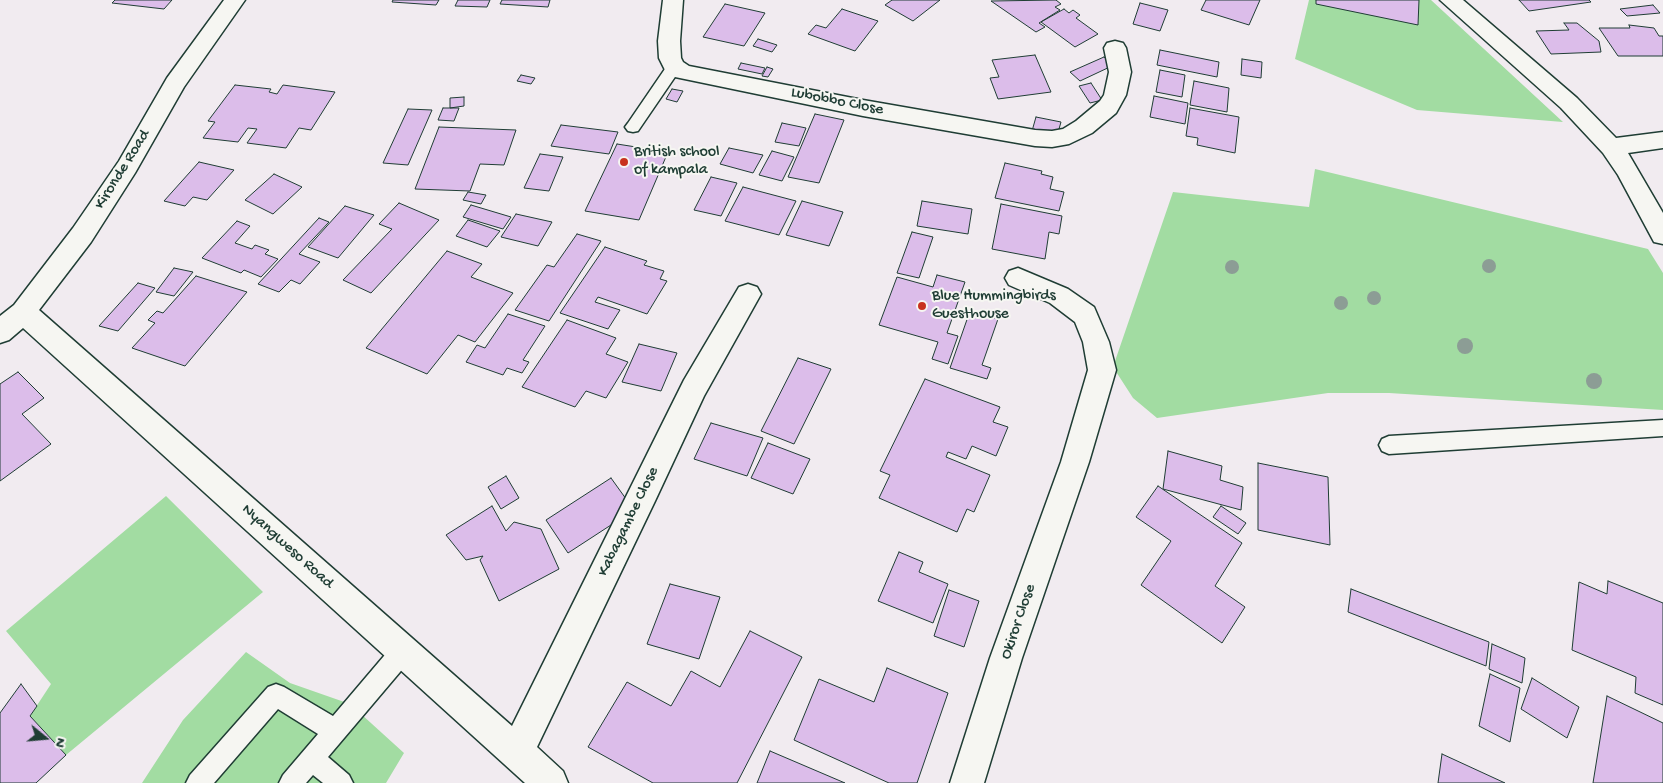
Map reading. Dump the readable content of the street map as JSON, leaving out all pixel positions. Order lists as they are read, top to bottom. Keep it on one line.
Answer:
{"streets":{"street":["Lubobbo Close","Kironde Road","Kabagambe Close","Nyangweso Road","Okiror Close"]},"crossings":[["Kironde Road","Nyangweso Road"],["Kabagambe Close","Nyangweso Road"]],"places":["British school of kampala","Blue Hummingbirds Guesthouse"],"north":"right"}
